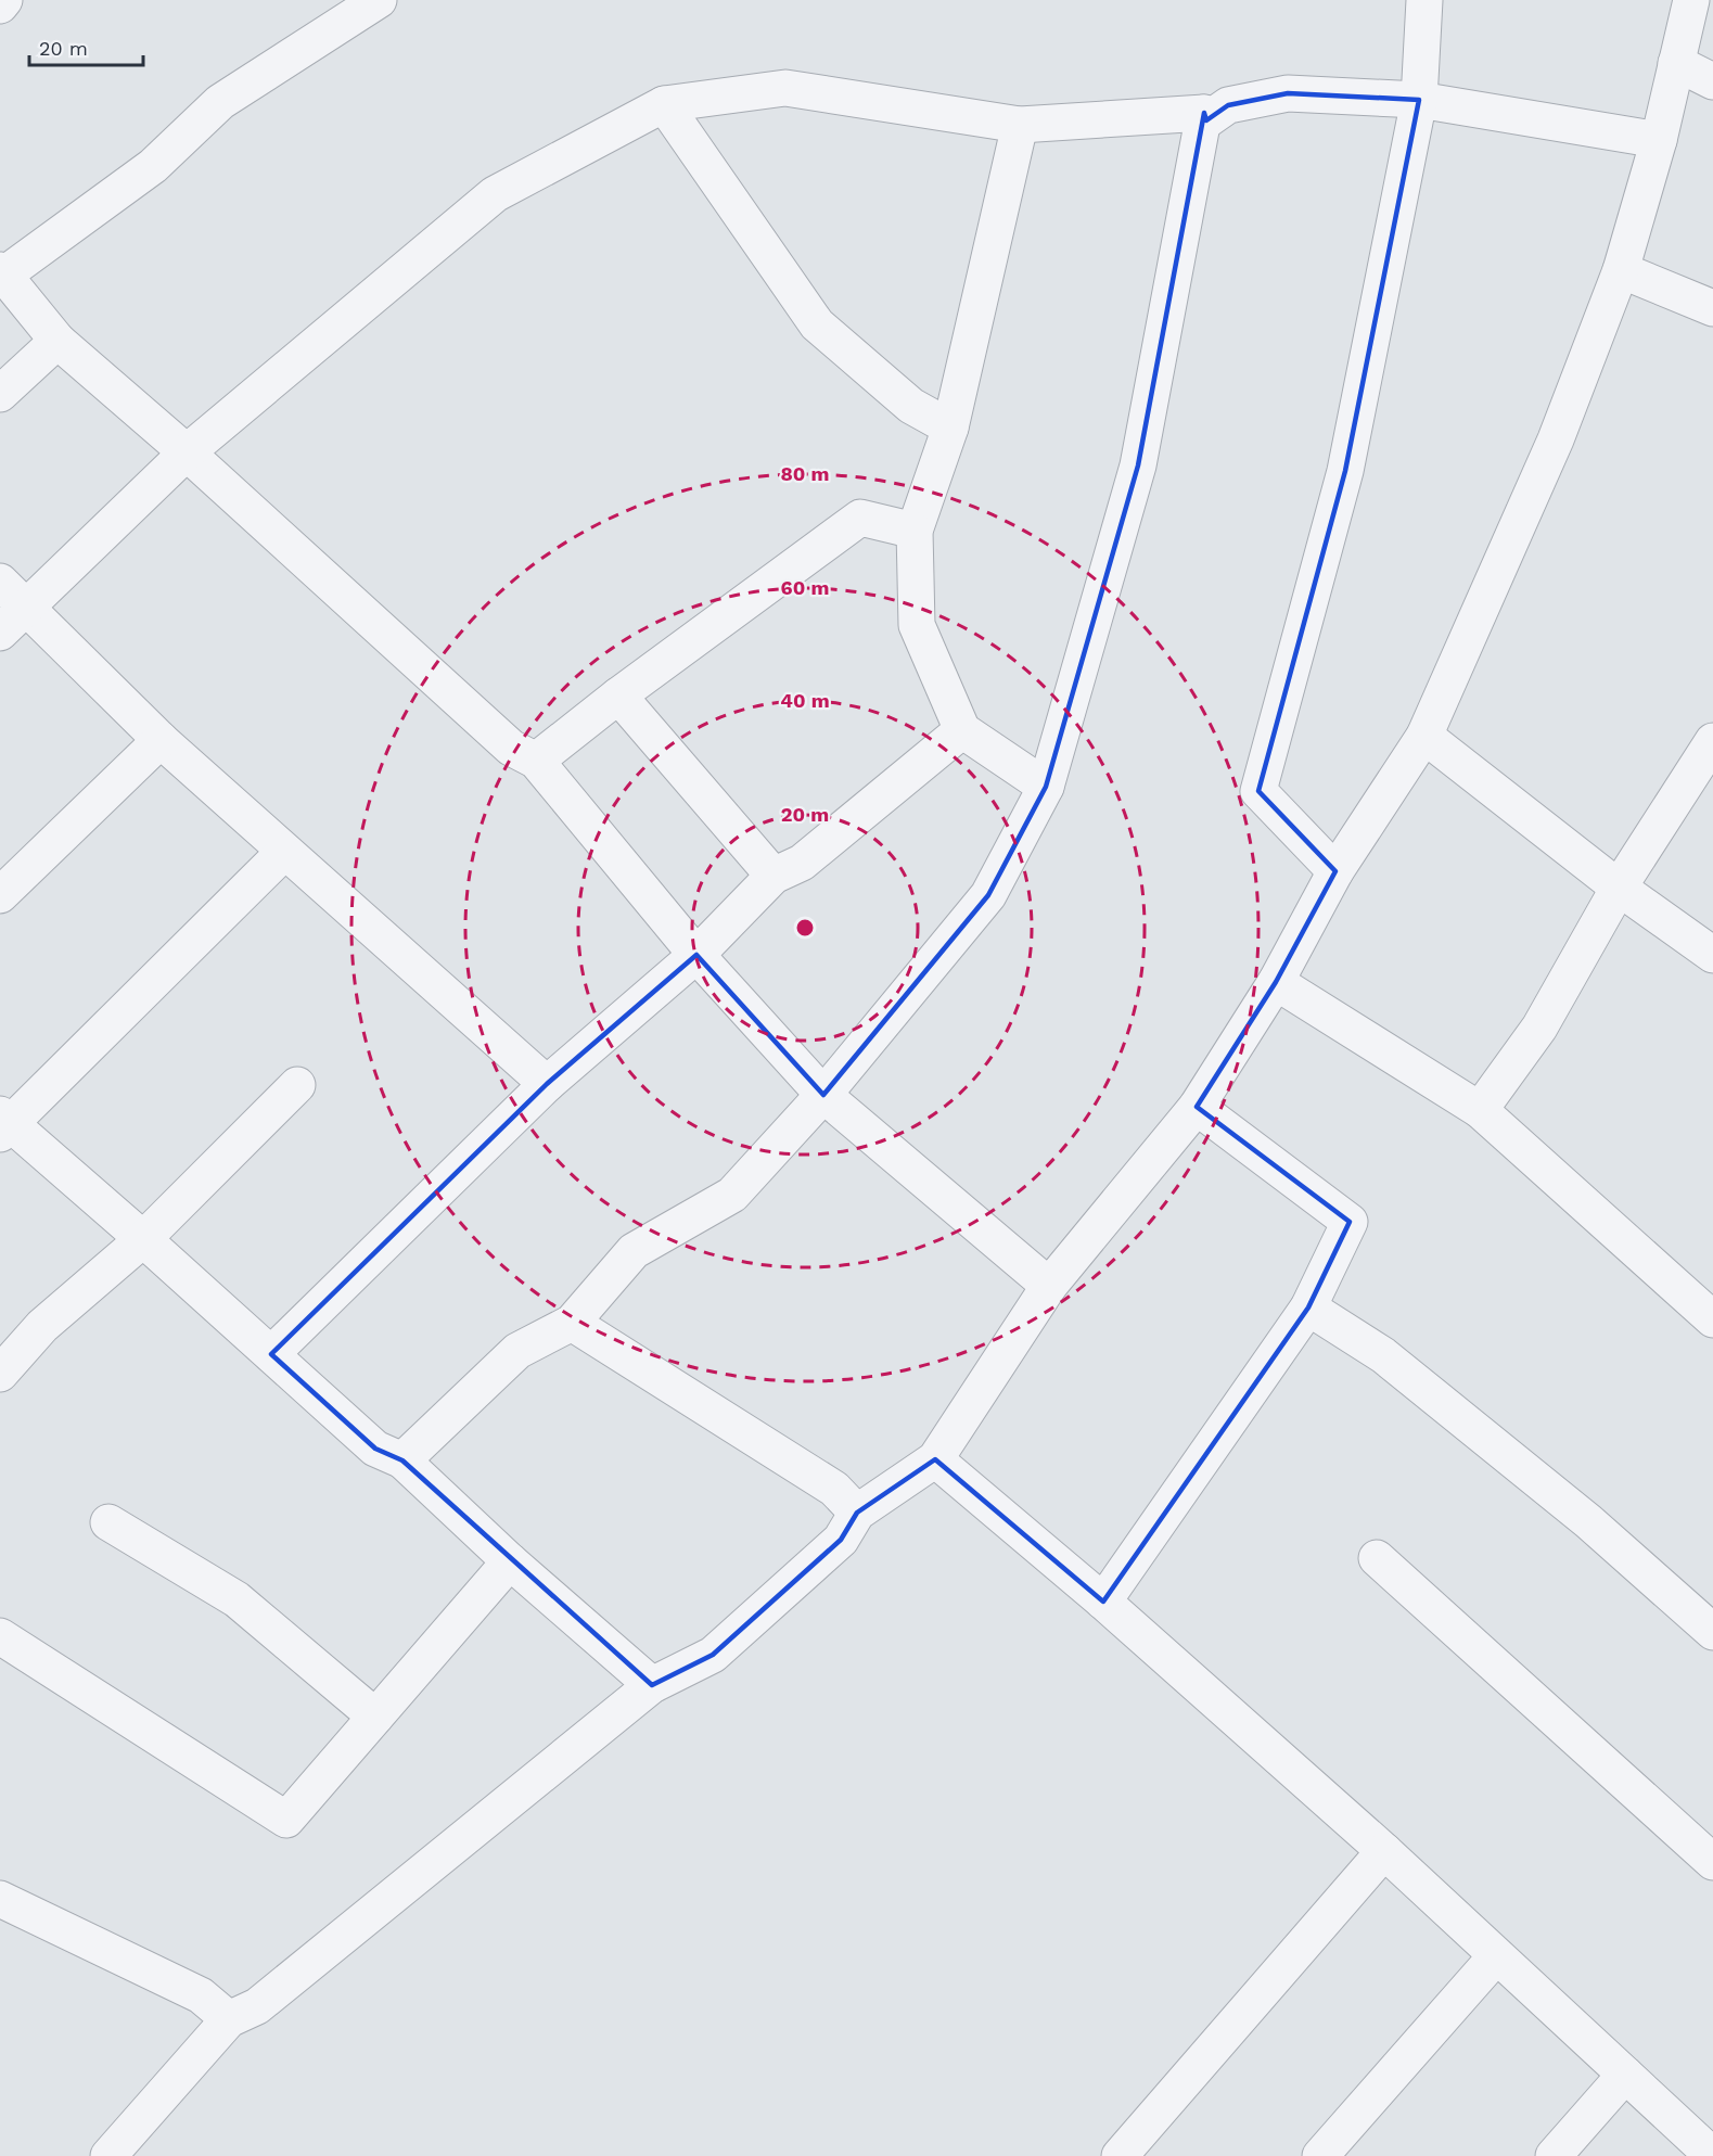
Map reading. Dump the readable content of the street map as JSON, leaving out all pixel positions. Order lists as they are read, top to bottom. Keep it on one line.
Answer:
{"scale_bar":"20 m","rings":["80 m","60 m","40 m","20 m"]}
